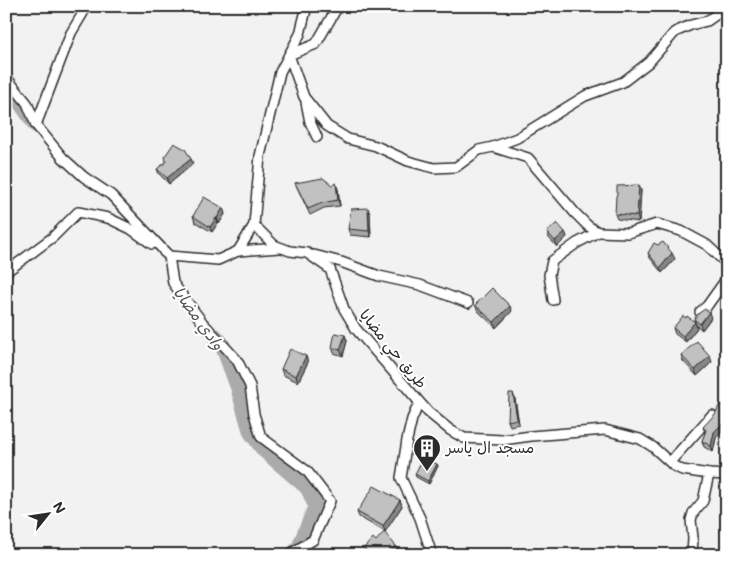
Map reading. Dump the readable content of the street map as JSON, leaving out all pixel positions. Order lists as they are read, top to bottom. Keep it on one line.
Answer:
{"streets":{"street":["طريق حي مضايا"]},"water":["وادي مضايا"],"places":{"building":["مسجد ال ياسر"]},"north":"top right"}
